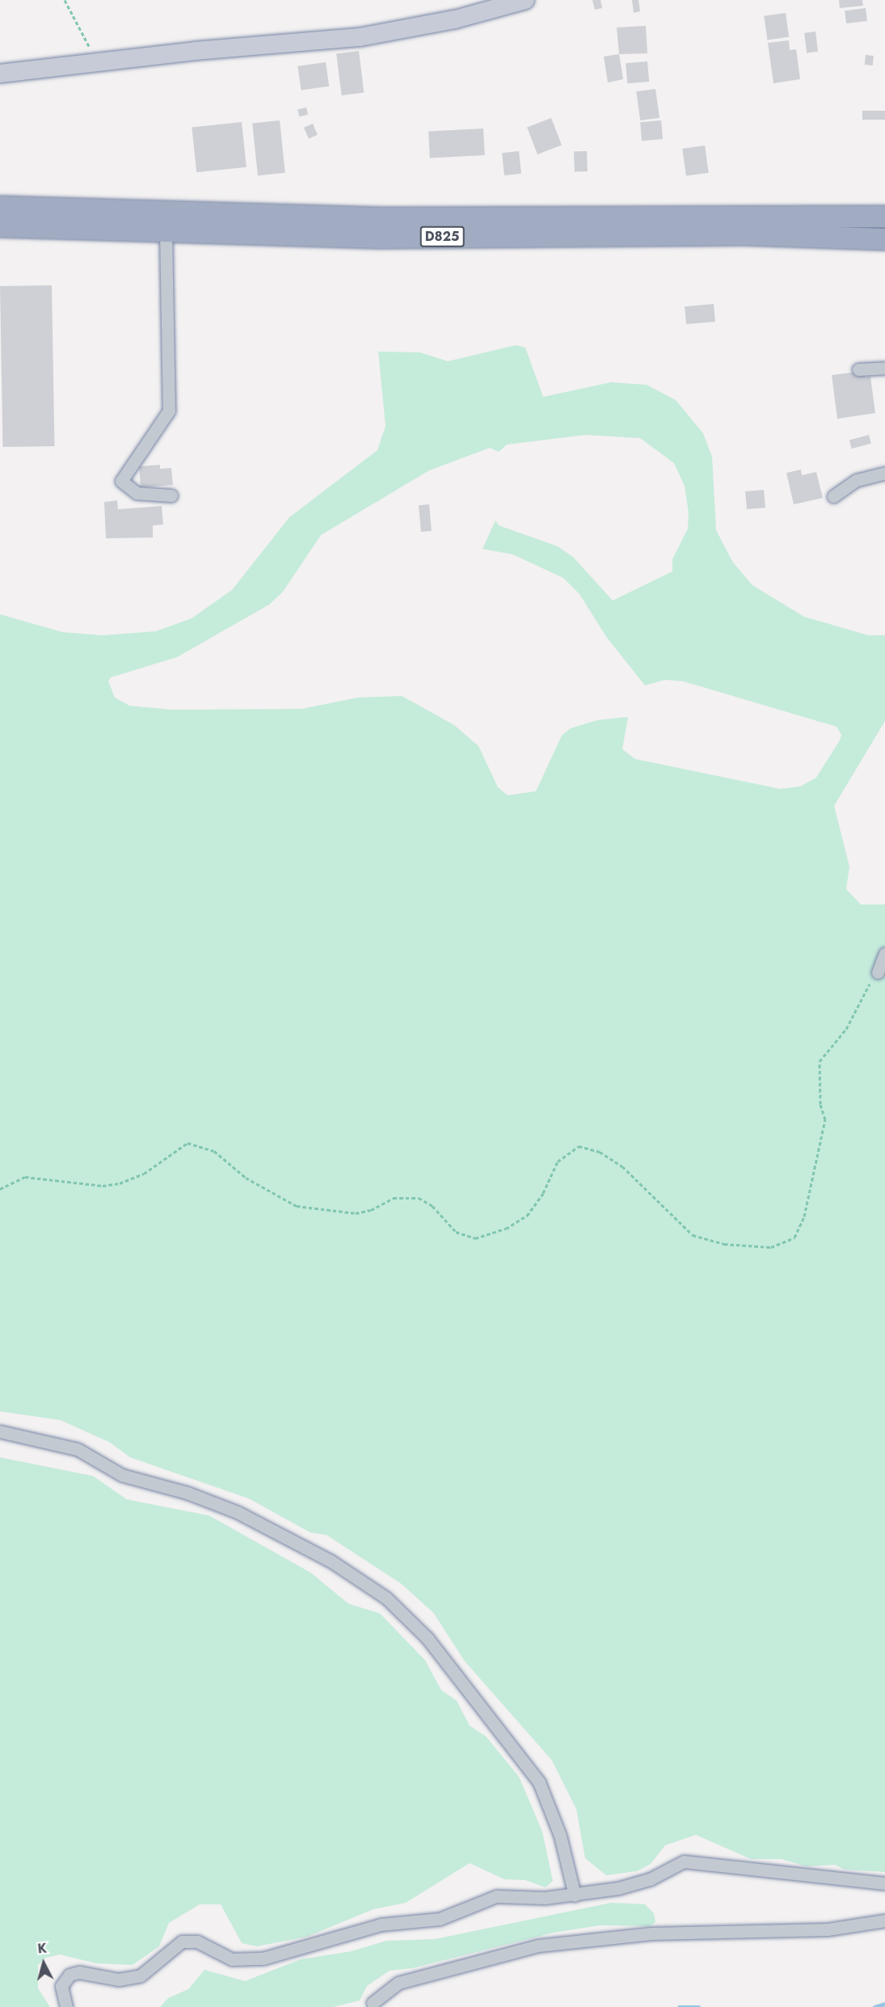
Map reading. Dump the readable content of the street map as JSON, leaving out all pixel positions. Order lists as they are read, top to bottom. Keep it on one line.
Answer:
{"streets":{"highway":["D825"]},"north":"top"}
